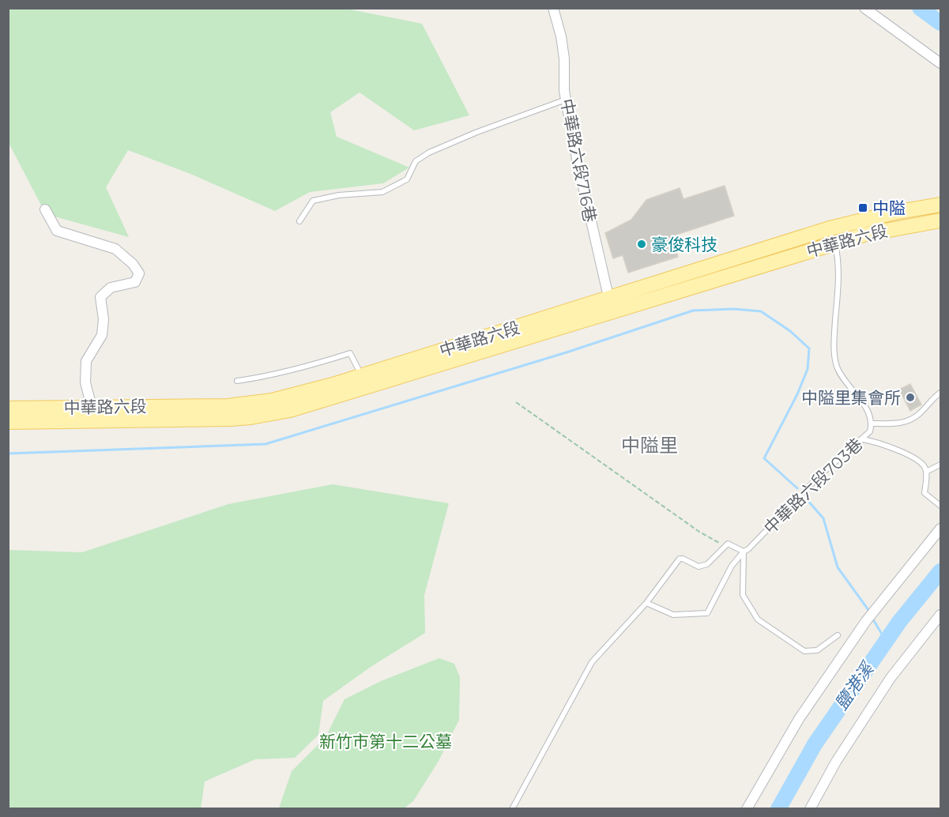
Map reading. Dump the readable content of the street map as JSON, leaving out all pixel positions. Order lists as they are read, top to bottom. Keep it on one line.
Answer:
{"streets":{"main road":["中華路六段"],"street":["中華路六段716巷"],"lane":["中華路六段703巷"]},"crossings":[["中華路六段716巷","中華路六段"],["中華路六段","中華路六段703巷"]],"districts":["中隘里"],"water":["鹽港溪"],"parks":["新竹市第十二公墓"],"places":{"transit":["中隘"],"other":["豪俊科技","中隘里集會所"]}}
